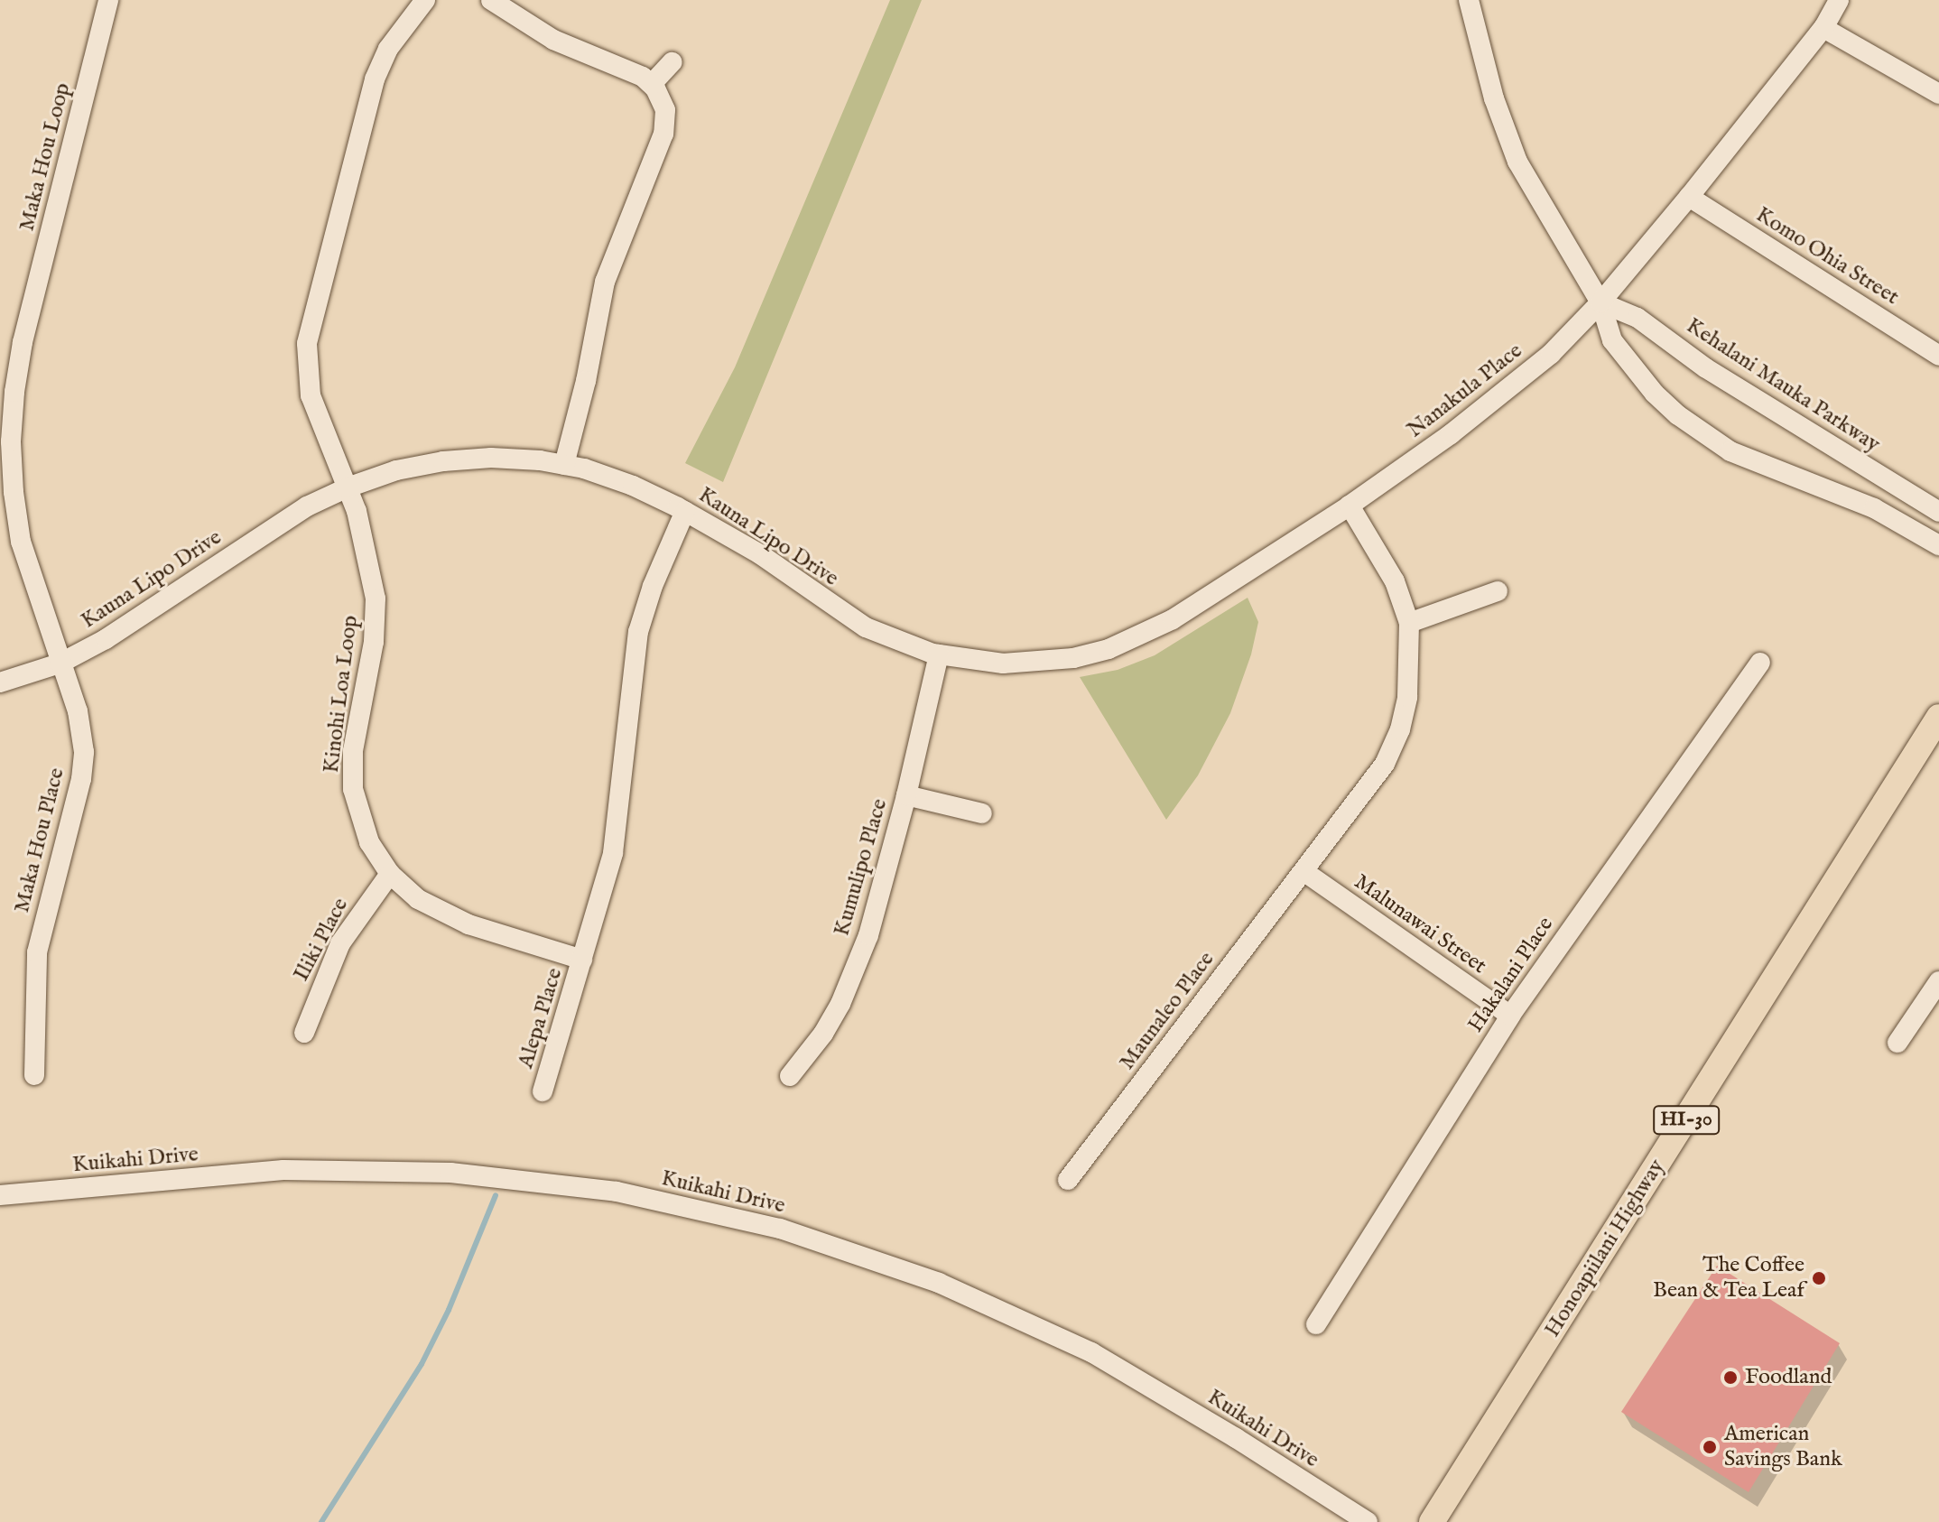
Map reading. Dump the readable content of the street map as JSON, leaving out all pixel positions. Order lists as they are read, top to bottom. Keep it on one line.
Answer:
{"streets":{"main road":["HI-30","Honoapiilani Highway"],"street":["Maka Hou Loop","Komo Ohia Street","Kehalani Mauka Parkway","Nanakula Place","Kauna Lipo Drive","Kinohi Loa Loop","Maka Hou Place","Kumulipo Place","Malunawai Street","Iliki Place","Hakalani Place","Maunaleo Place","Alepa Place","Kuikahi Drive"]},"crossings":[["Maka Hou Loop","Kauna Lipo Drive"],["Maka Hou Loop","Maka Hou Place"],["Kehalani Mauka Parkway","Nanakula Place"],["Nanakula Place","Kauna Lipo Drive"],["Kauna Lipo Drive","Kinohi Loa Loop"],["Kauna Lipo Drive","Maka Hou Place"],["Kauna Lipo Drive","Kumulipo Place"],["Kinohi Loa Loop","Iliki Place"],["Kinohi Loa Loop","Alepa Place"],["Malunawai Street","Hakalani Place"],["Malunawai Street","Maunaleo Place"]],"places":["The Coffee Bean & Tea Leaf","Foodland","American Savings Bank"]}
